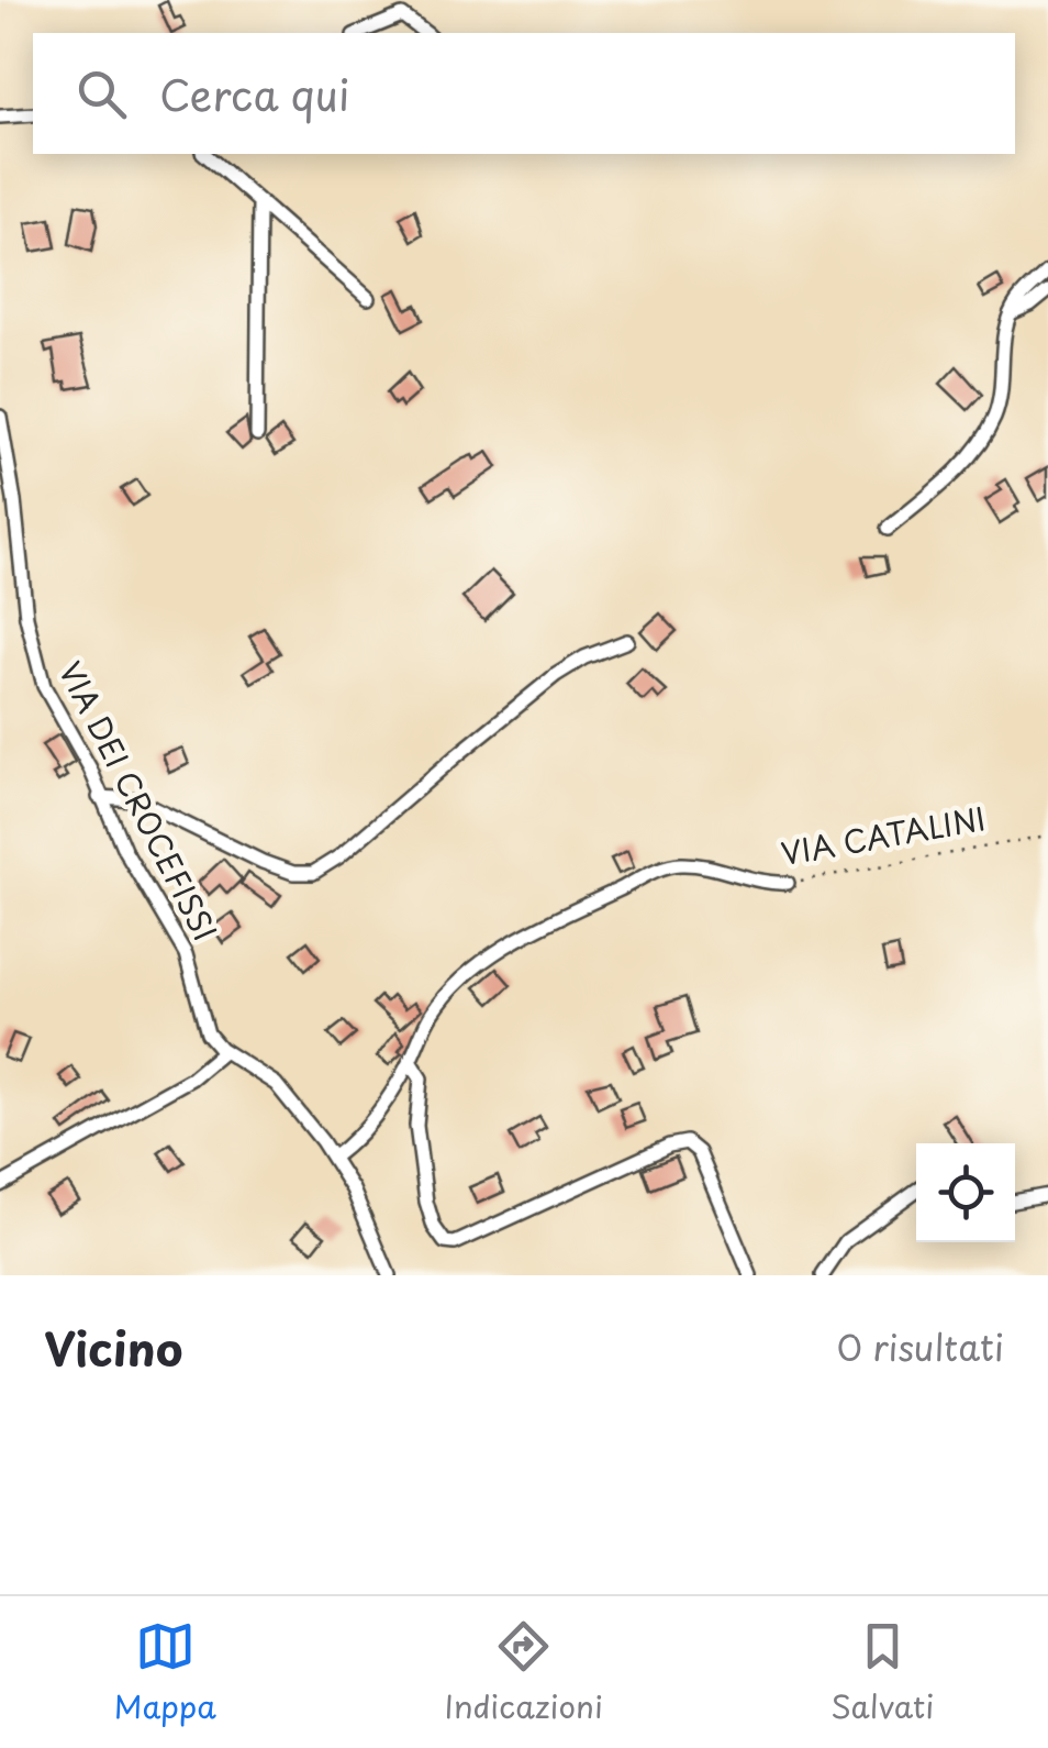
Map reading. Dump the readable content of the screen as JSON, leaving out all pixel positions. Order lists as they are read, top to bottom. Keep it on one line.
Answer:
{"streets":{"street":["VIA DEI CROCEFISSI","VIA CATALINI"]},"crossings":[["VIA DEI CROCEFISSI","VIA CATALINI"]],"page":{"search":"Cerca qui","heading":["Vicino","0 risultati"],"nav":["Mappa","Indicazioni","Salvati"]}}
